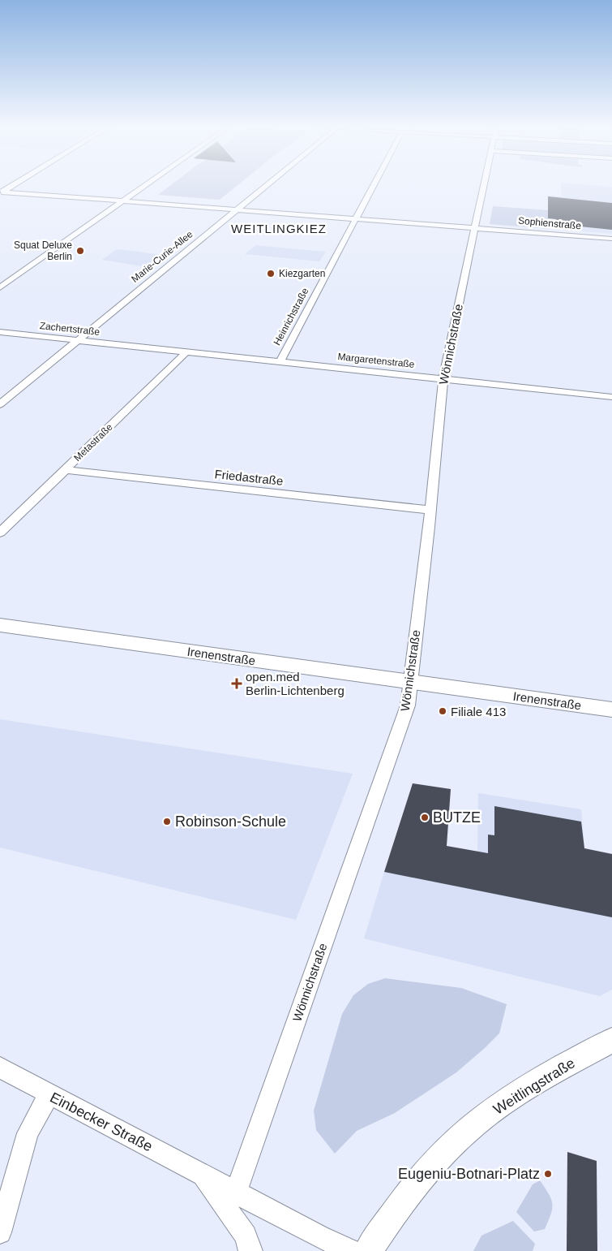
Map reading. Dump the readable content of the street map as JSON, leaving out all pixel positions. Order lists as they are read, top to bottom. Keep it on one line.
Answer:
{"streets":{"street":["Sophienstraße","Marie-Curie-Allee","Heinrichstraße","Zachertstraße","Wönnichstraße","Margaretenstraße","Metastraße","Friedastraße","Irenenstraße","Weitlingstraße","Einbecker Straße"]},"crossings":[["Sophienstraße","Marie-Curie-Allee"],["Sophienstraße","Heinrichstraße"],["Sophienstraße","Wönnichstraße"],["Marie-Curie-Allee","Zachertstraße"],["Heinrichstraße","Margaretenstraße"],["Zachertstraße","Margaretenstraße"],["Wönnichstraße","Margaretenstraße"],["Wönnichstraße","Friedastraße"],["Wönnichstraße","Irenenstraße"],["Wönnichstraße","Einbecker Straße"],["Margaretenstraße","Metastraße"],["Metastraße","Friedastraße"]],"districts":["WEITLINGKIEZ"],"places":{"other":["Squat Deluxe Berlin","Kiezgarten","Filiale 413","BUTZE","Robinson-Schule","Eugeniu-Botnari-Platz"],"health":["open.med Berlin-Lichtenberg"]}}
